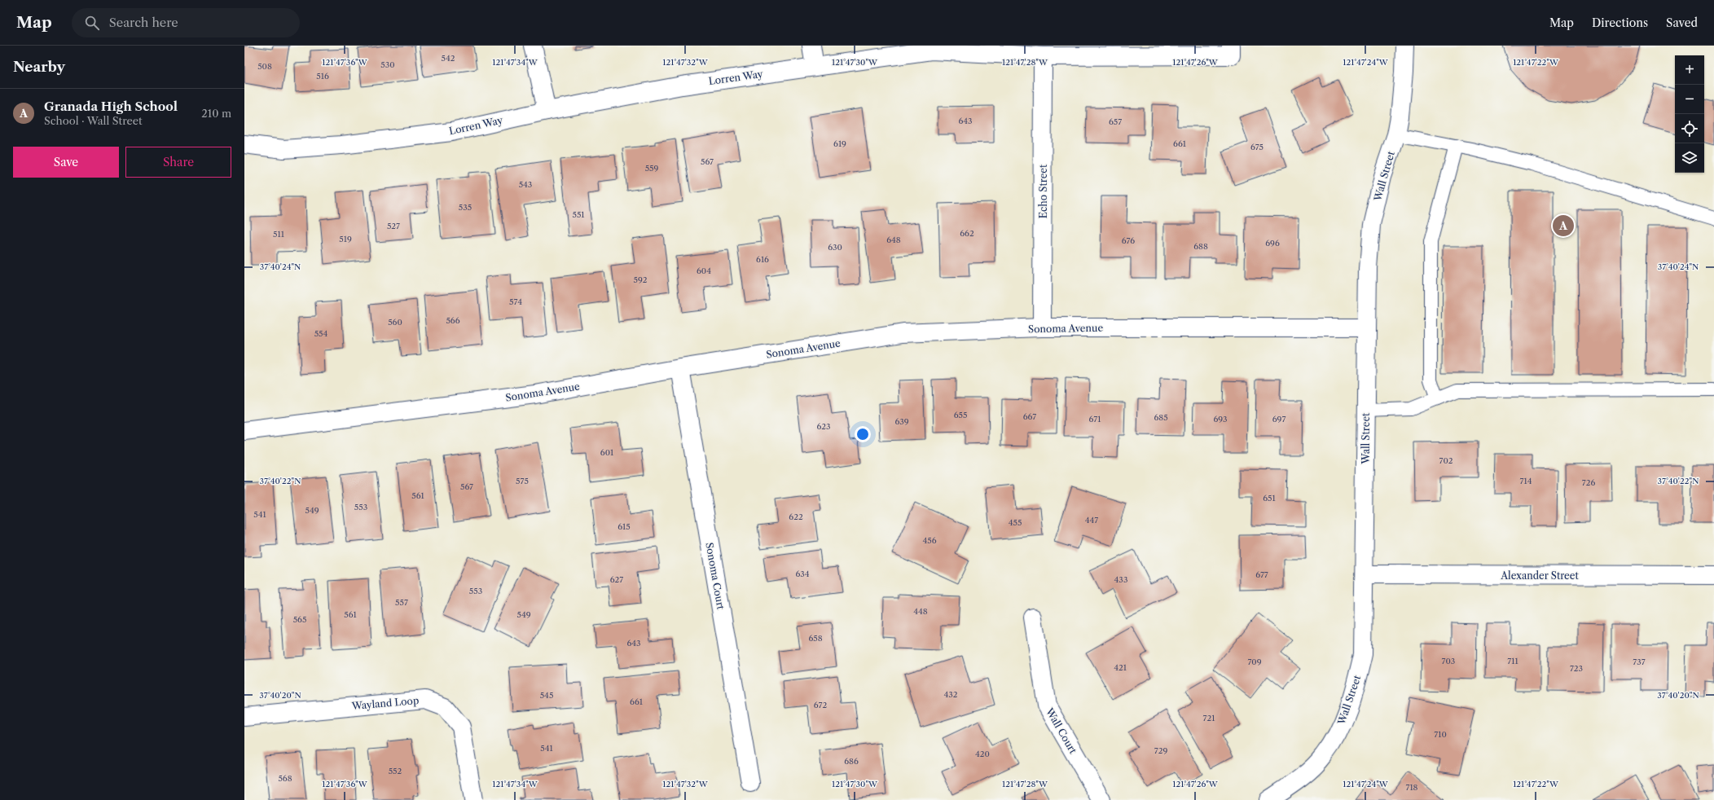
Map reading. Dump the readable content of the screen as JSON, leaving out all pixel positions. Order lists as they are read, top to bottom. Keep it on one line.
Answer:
{"streets":{"street":["Lorren Way","Wall Street","Echo Street","Sonoma Avenue","Alexander Street","Sonoma Court","Wayland Loop","Wall Court"]},"crossings":[["Lorren Way","Echo Street"],["Wall Street","Sonoma Avenue"],["Wall Street","Alexander Street"],["Echo Street","Sonoma Avenue"],["Sonoma Avenue","Sonoma Court"]],"house_numbers":["542","530","508","516","643","657","619","661","675","567","559","543","535","551","527","662","511","519","648","676","696","688","630","616","604","592","574","566","560","554","655","667","685","671","693","697","639","623","601","702","575","714","726","567","561","651","553","549","541","622","447","455","615","456","634","677","627","433","553","557","448","561","549","565","658","643","703","711","709","737","421","723","432","545","661","672","721","710","541","729","420","686","552","568","718"],"page":{"header":"Map","search":"Search here","nav":["Map","Directions","Saved"],"heading":"Nearby","map_buttons":["+","−"],"list":[{"mark":"A","name":"Granada High School","note":"School · Wall Street","value":"210 m"}],"buttons":["Save","Share"],"pins":"A"},"coordinates":["121°47'36\"W","121°47'34\"W","121°47'32\"W","121°47'30\"W","121°47'28\"W","121°47'26\"W","121°47'24\"W","121°47'22\"W","37°40'24\"N","37°40'22\"N","37°40'20\"N"]}
